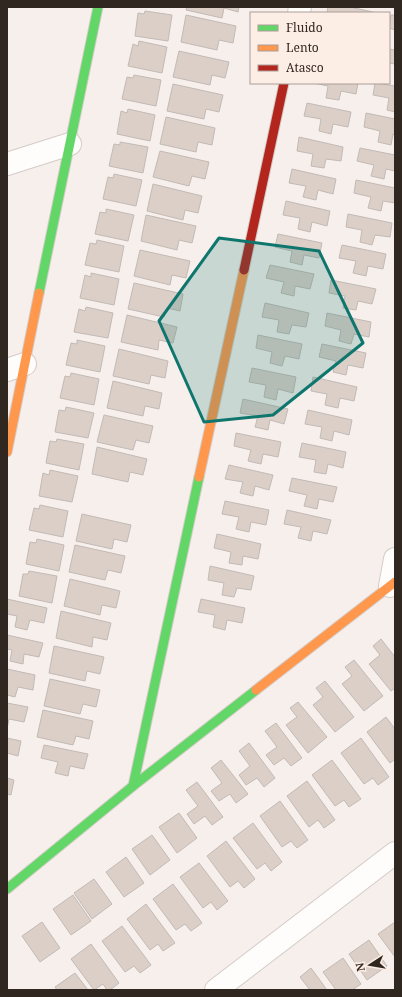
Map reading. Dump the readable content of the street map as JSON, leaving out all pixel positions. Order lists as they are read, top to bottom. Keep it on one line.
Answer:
{"legend":["Fluido","Lento","Atasco"],"north":"left"}
